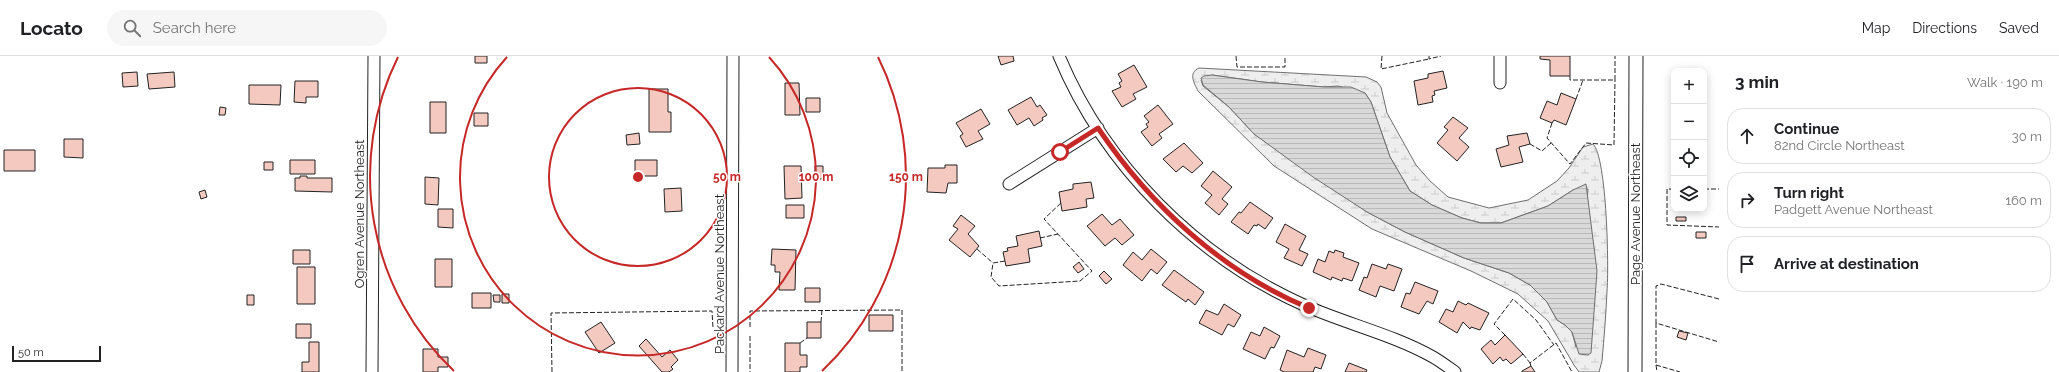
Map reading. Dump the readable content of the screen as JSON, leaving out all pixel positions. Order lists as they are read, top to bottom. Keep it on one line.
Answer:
{"streets":{"street":["Ogren Avenue Northeast","Page Avenue Northeast","Packard Avenue Northeast"]},"scale_bar":"50 m","page":{"header":"Locato","search":"Search here","nav":["Map","Directions","Saved"],"heading":["3 min","Walk · 190 m"],"map_buttons":["+","−"],"list":[["Continue","82nd Circle Northeast","30 m"],["Turn right","Padgett Avenue Northeast","160 m"],"Arrive at destination"],"scale":"50 m"},"rings":["50 m","100 m","150 m"]}
